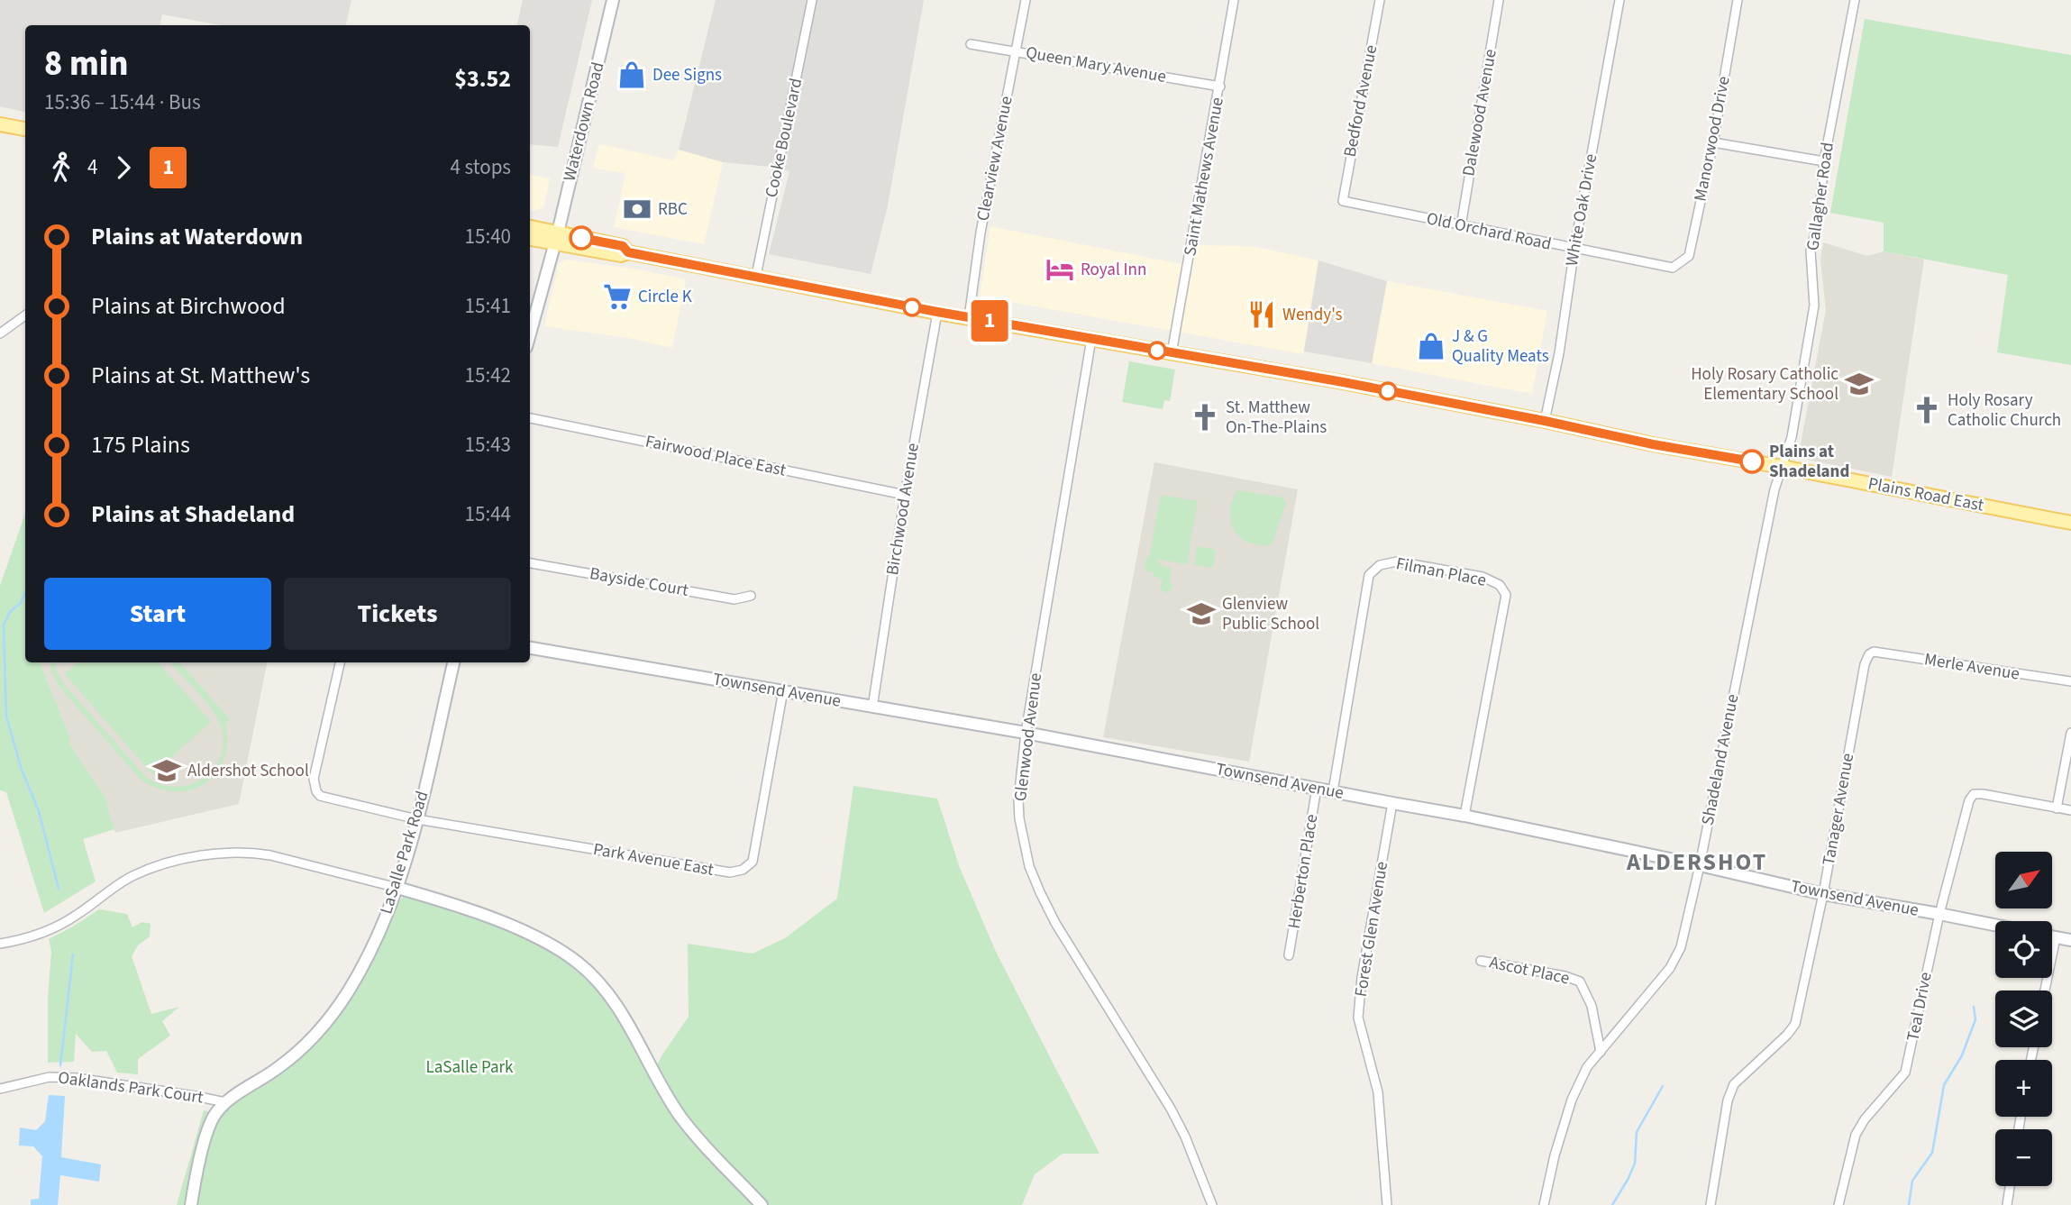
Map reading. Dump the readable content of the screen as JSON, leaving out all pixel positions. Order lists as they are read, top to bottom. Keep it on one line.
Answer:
{"streets":{"main road":["Plains Road East"],"street":["Queen Mary Avenue","Bedford Avenue","Dalewood Avenue","Waterdown Road","Cooke Boulevard","Manorwood Drive","Clearview Avenue","Saint Mathews Avenue","Gallagher Road","White Oak Drive","Old Orchard Road","Fairwood Place East","Birchwood Avenue","Filman Place","Bayside Court","Merle Avenue","Townsend Avenue","Glenwood Avenue","Shadeland Avenue","Tanager Avenue","LaSalle Park Road","Park Avenue East","Herberton Place","Forest Glen Avenue","Ascot Place","Teal Drive","Oaklands Park Court"]},"crossings":[["Queen Mary Avenue","Clearview Avenue"],["Queen Mary Avenue","Saint Mathews Avenue"],["Bedford Avenue","Old Orchard Road"],["Dalewood Avenue","Old Orchard Road"],["Waterdown Road","Plains Road East"],["Cooke Boulevard","Plains Road East"],["Manorwood Drive","Old Orchard Road"],["Clearview Avenue","Plains Road East"],["Saint Mathews Avenue","Plains Road East"],["Gallagher Road","Plains Road East"],["Gallagher Road","Shadeland Avenue"],["White Oak Drive","Old Orchard Road"],["White Oak Drive","Plains Road East"],["Fairwood Place East","Birchwood Avenue"],["Plains Road East","Birchwood Avenue"],["Plains Road East","Glenwood Avenue"],["Plains Road East","Shadeland Avenue"],["Birchwood Avenue","Townsend Avenue"],["Filman Place","Townsend Avenue"],["Merle Avenue","Tanager Avenue"],["Townsend Avenue","Glenwood Avenue"],["Townsend Avenue","Shadeland Avenue"],["Townsend Avenue","Tanager Avenue"],["Townsend Avenue","Park Avenue East"],["Townsend Avenue","Herberton Place"],["Townsend Avenue","Forest Glen Avenue"],["Townsend Avenue","Teal Drive"],["Shadeland Avenue","Ascot Place"],["LaSalle Park Road","Park Avenue East"],["LaSalle Park Road","Oaklands Park Court"]],"districts":["ALDERSHOT"],"parks":["LaSalle Park"],"places":{"shop":["Dee Signs","J & G Quality Meats"],"bank":["RBC"],"hotel":["Royal Inn"],"supermarket":["Circle K"],"restaurant":["Wendy's"],"school or university":["Holy Rosary Catholic Elementary School","Glenview Public School","Aldershot School"],"church":["Holy Rosary Catholic Church","St. Matthew On-The-Plains"],"other":["Plains at Shadeland"]},"lines":["bus line 1"],"north":"top right","page":{"on_map":"1","heading":["8 min","15:36 – 15:44 · Bus","$3.52"],"legs":["4","1","4 stops"],"list":[{"name":"Plains at Waterdown","value":"15:40"},{"name":"Plains at Birchwood","value":"15:41"},{"name":"Plains at St. Matthew's","value":"15:42"},{"name":"175 Plains","value":"15:43"},{"name":"Plains at Shadeland","value":"15:44"}],"buttons":["Start","Tickets"],"map_buttons":["+","−"]}}
